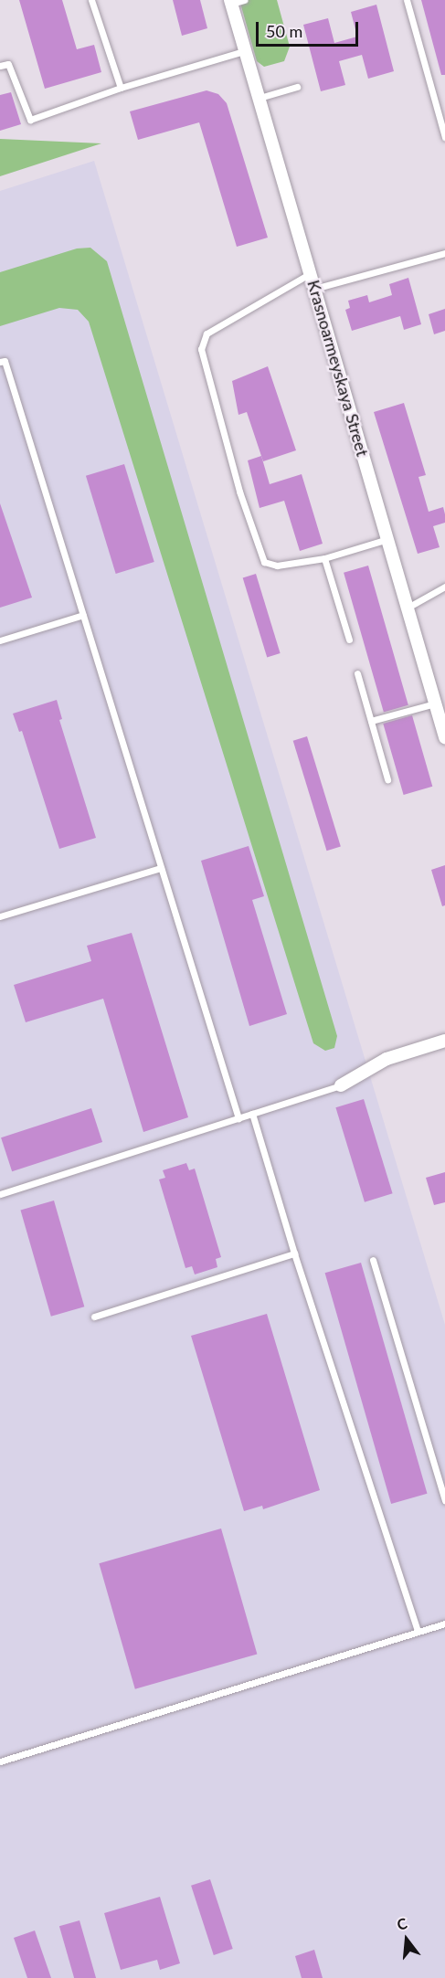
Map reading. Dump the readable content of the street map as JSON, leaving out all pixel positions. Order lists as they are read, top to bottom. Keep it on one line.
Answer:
{"streets":{"street":["Krasnoarmeyskaya Street"]},"scale_bar":"50 m","north":"top"}
